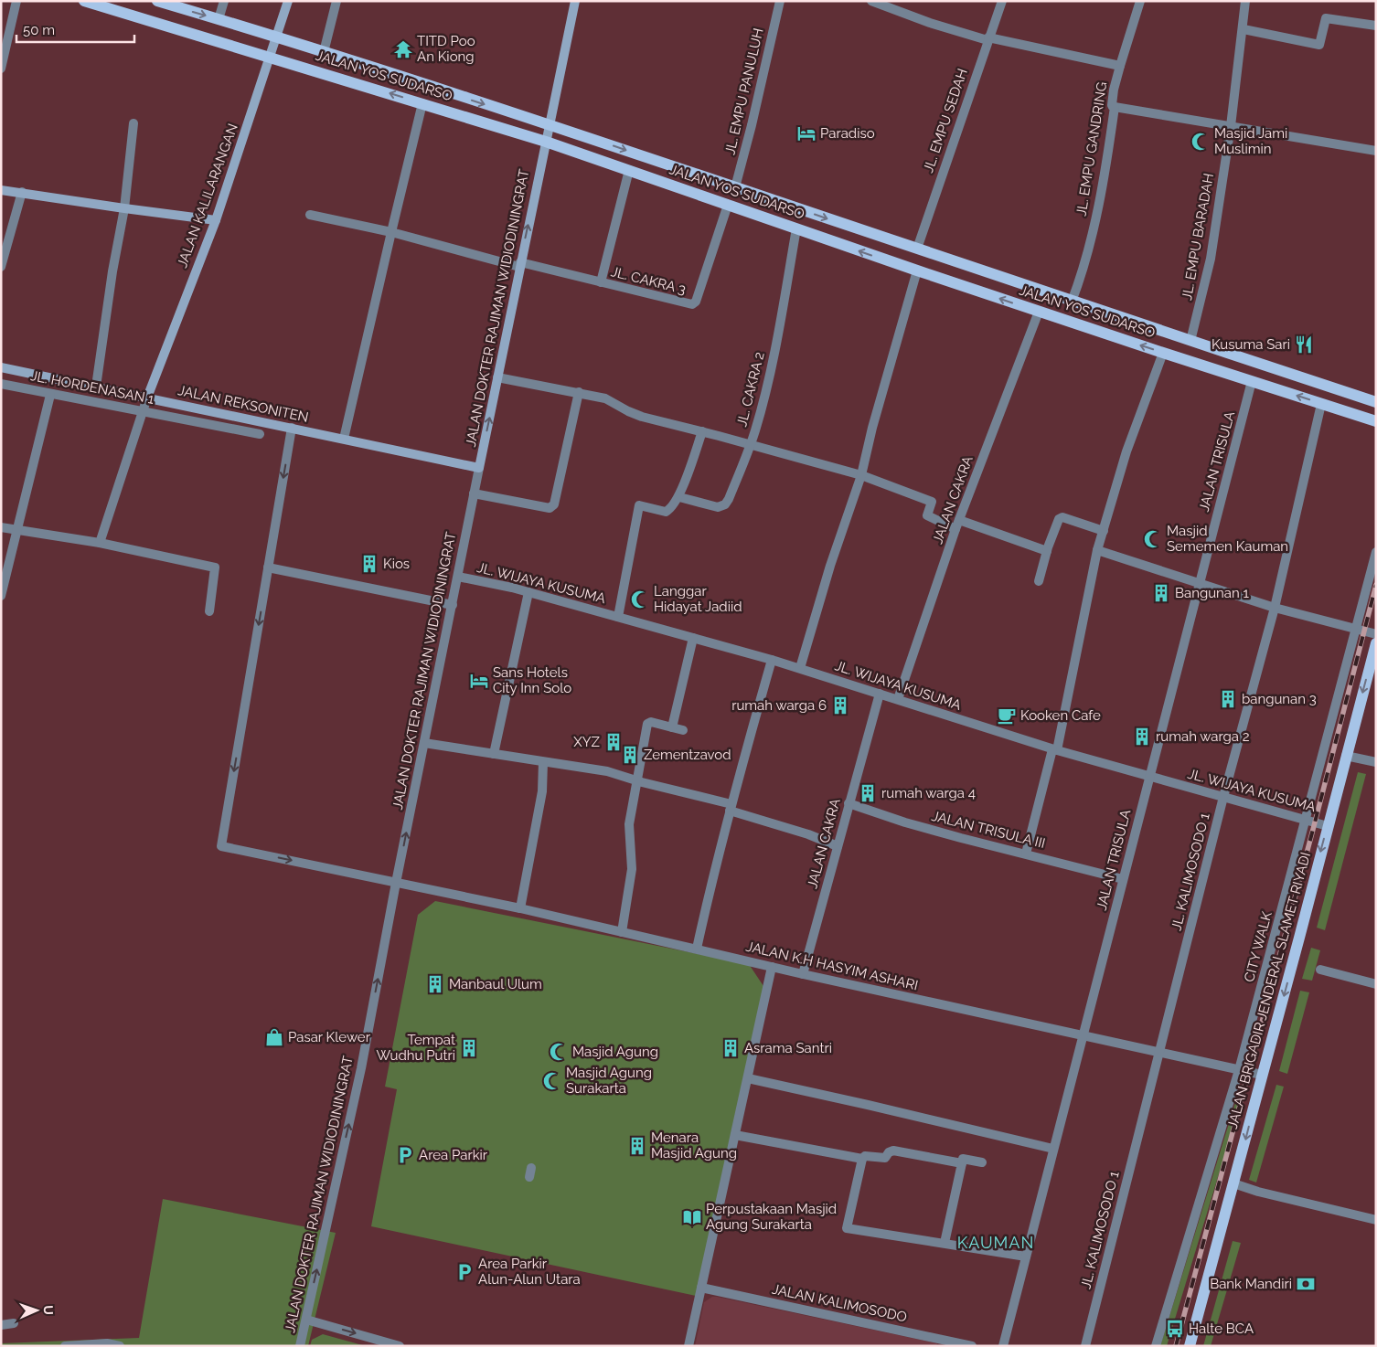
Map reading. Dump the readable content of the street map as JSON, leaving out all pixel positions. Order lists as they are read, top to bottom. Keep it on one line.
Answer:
{"streets":{"main road":["JALAN YOS SUDARSO","JALAN BRIGADIR JENDERAL SLAMET RIYADI"],"street":["JL. EMPU PANULUH","JL. EMPU SEDAH","JL. EMPU GANDRING","JALAN KALILARANGAN","JL. EMPU BARADAH","JL. CAKRA 3","JALAN DOKTER RAJIMAN WIDIODININGRAT","JL. HORDENASAN 1","JL. CAKRA 2","JALAN REKSONITEN","JALAN TRISULA","JALAN CAKRA","JL. WIJAYA KUSUMA","JALAN TRISULA III","JL. KALIMOSODO 1","CITY WALK","JALAN K.H HASYIM ASHARI","JALAN KALIMOSODO"]},"crossings":[["JALAN YOS SUDARSO","JL. EMPU PANULUH"],["JALAN YOS SUDARSO","JL. EMPU SEDAH"],["JALAN YOS SUDARSO","JL. EMPU GANDRING"],["JALAN YOS SUDARSO","JALAN KALILARANGAN"],["JALAN YOS SUDARSO","JL. EMPU BARADAH"],["JALAN YOS SUDARSO","JL. CAKRA 3"],["JALAN YOS SUDARSO","JALAN DOKTER RAJIMAN WIDIODININGRAT"],["JALAN YOS SUDARSO","JL. CAKRA 2"],["JALAN YOS SUDARSO","JALAN TRISULA"],["JALAN YOS SUDARSO","JALAN CAKRA"],["JALAN YOS SUDARSO","JL. KALIMOSODO 1"],["JALAN KALILARANGAN","JALAN REKSONITEN"],["JL. CAKRA 3","JALAN DOKTER RAJIMAN WIDIODININGRAT"],["JALAN DOKTER RAJIMAN WIDIODININGRAT","JALAN REKSONITEN"],["JALAN DOKTER RAJIMAN WIDIODININGRAT","JL. WIJAYA KUSUMA"],["JALAN DOKTER RAJIMAN WIDIODININGRAT","JALAN K.H HASYIM ASHARI"],["JALAN TRISULA","JL. WIJAYA KUSUMA"],["JALAN TRISULA","JALAN TRISULA III"],["JALAN TRISULA","JALAN K.H HASYIM ASHARI"],["JALAN CAKRA","JL. WIJAYA KUSUMA"],["JALAN CAKRA","JALAN TRISULA III"],["JALAN CAKRA","JALAN K.H HASYIM ASHARI"],["JL. WIJAYA KUSUMA","JL. KALIMOSODO 1"],["JL. WIJAYA KUSUMA","CITY WALK"],["JL. WIJAYA KUSUMA","JALAN BRIGADIR JENDERAL SLAMET RIYADI"],["JL. KALIMOSODO 1","JALAN K.H HASYIM ASHARI"],["CITY WALK","JALAN K.H HASYIM ASHARI"],["JALAN K.H HASYIM ASHARI","JALAN BRIGADIR JENDERAL SLAMET RIYADI"]],"one_way":["JALAN DOKTER RAJIMAN WIDIODININGRAT","JALAN BRIGADIR JENDERAL SLAMET RIYADI"],"districts":["KAUMAN"],"places":{"temple":["TITD Poo An Kiong"],"hotel":["Paradiso","Sans Hotels City Inn Solo"],"mosque":["Masjid Jami Muslimin","Masjid Sememen Kauman","Langgar Hidayat Jadiid","Masjid Agung","Masjid Agung Surakarta"],"restaurant":["Kusuma Sari"],"building":["Kios","Bangunan 1","bangunan 3","rumah warga 6","rumah warga 2","XYZ","Zementzavod","rumah warga 4","Manbaul Ulum","Tempat Wudhu Putri","Asrama Santri","Menara Masjid Agung"],"cafe":["Kooken Cafe"],"shop":["Pasar Klewer"],"parking":["Area Parkir","Area Parkir Alun-Alun Utara"],"library":["Perpustakaan Masjid Agung Surakarta"],"bank":["Bank Mandiri"],"bus stop":["Halte BCA"]},"scale_bar":"50 m","north":"right"}
